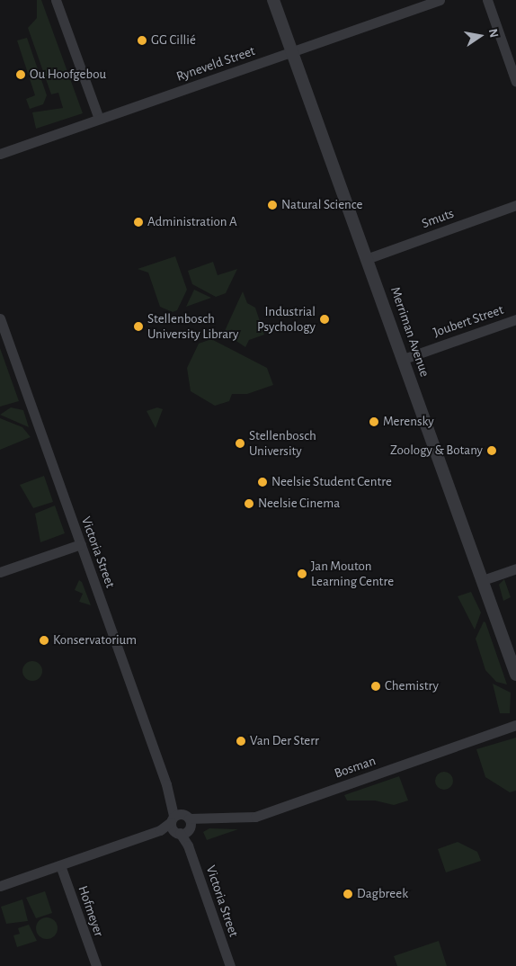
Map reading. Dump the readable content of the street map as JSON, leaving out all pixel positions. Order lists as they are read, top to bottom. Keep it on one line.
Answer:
{"streets":{"street":["Ryneveld Street","Smuts","Joubert Street","Merriman Avenue","Victoria Street","Bosman","Hofmeyer"]},"crossings":[["Ryneveld Street","Merriman Avenue"],["Smuts","Merriman Avenue"],["Joubert Street","Merriman Avenue"],["Victoria Street","Bosman"],["Bosman","Hofmeyer"]],"places":["GG Cillié","Ou Hoofgebou","Natural Science","Administration A","Industrial Psychology","Stellenbosch University Library","Merensky","Stellenbosch University","Zoology & Botany","Neelsie Student Centre","Neelsie Cinema","Jan Mouton Learning Centre","Konservatorium","Chemistry","Van Der Sterr","Dagbreek"],"north":"right"}
